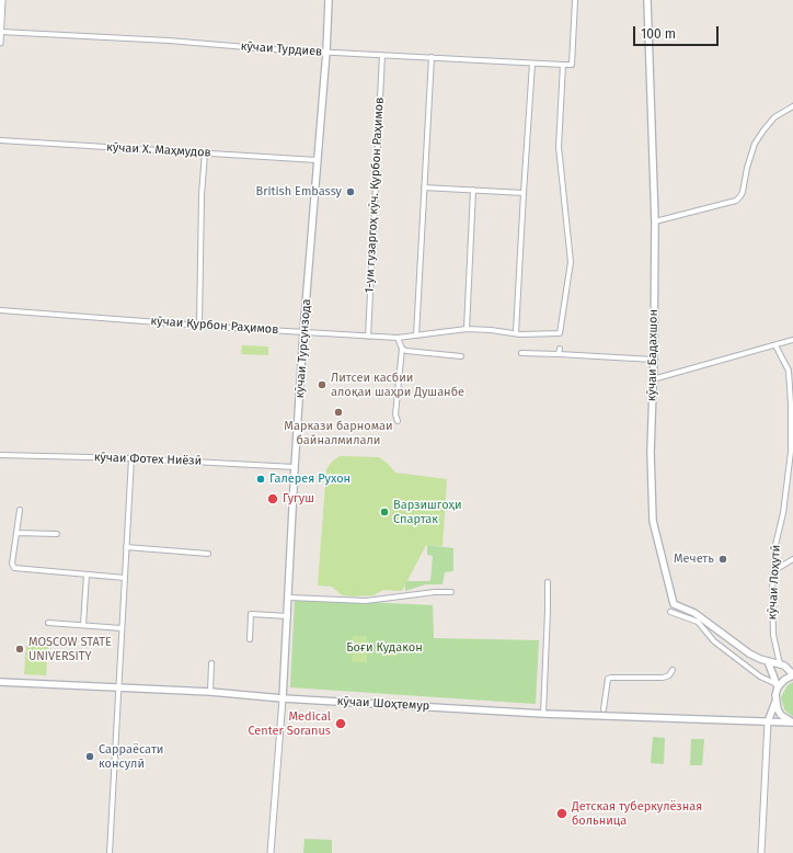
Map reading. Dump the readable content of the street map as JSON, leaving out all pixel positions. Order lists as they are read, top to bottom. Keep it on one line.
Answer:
{"streets":{"main road":["кӯчаи Турсунзода","кӯчаи Бадахшон","кӯчаи Шоҳтемур"],"street":["кӯчаи Турдиев","кӯчаи Х. Маҳмудов","1-ум гузаргоҳ кӯч. Қурбон Раҳимов","кӯчаи Қурбон Раҳимов","кӯчаи Фотех Ниёзӣ","кӯчаи Лоҳутӣ"]},"crossings":[["кӯчаи Турдиев","1-ум гузаргоҳ кӯч. Қурбон Раҳимов"],["кӯчаи Турдиев","кӯчаи Қурбон Раҳимов"],["кӯчаи Турдиев","кӯчаи Турсунзода"],["кӯчаи Х. Маҳмудов","кӯчаи Турсунзода"],["1-ум гузаргоҳ кӯч. Қурбон Раҳимов","кӯчаи Қурбон Раҳимов"],["кӯчаи Қурбон Раҳимов","кӯчаи Турсунзода"],["кӯчаи Турсунзода","кӯчаи Фотех Ниёзӣ"],["кӯчаи Турсунзода","кӯчаи Шоҳтемур"]],"parks":["Боғи Кудакон"],"places":["British Embassy","Литсеи касбии алоқаи шаҳри Душанбе","Маркази барномаи байналмилали","Галерея Рухон","Гугуш","Варзишгоҳи Спартак","Мечеть","MOSCOW STATE UNIVERSITY","Medical Center Soranus","Сарраёсати консулӣ","Детская туберкулёзная больница"],"scale_bar":"100 m"}
